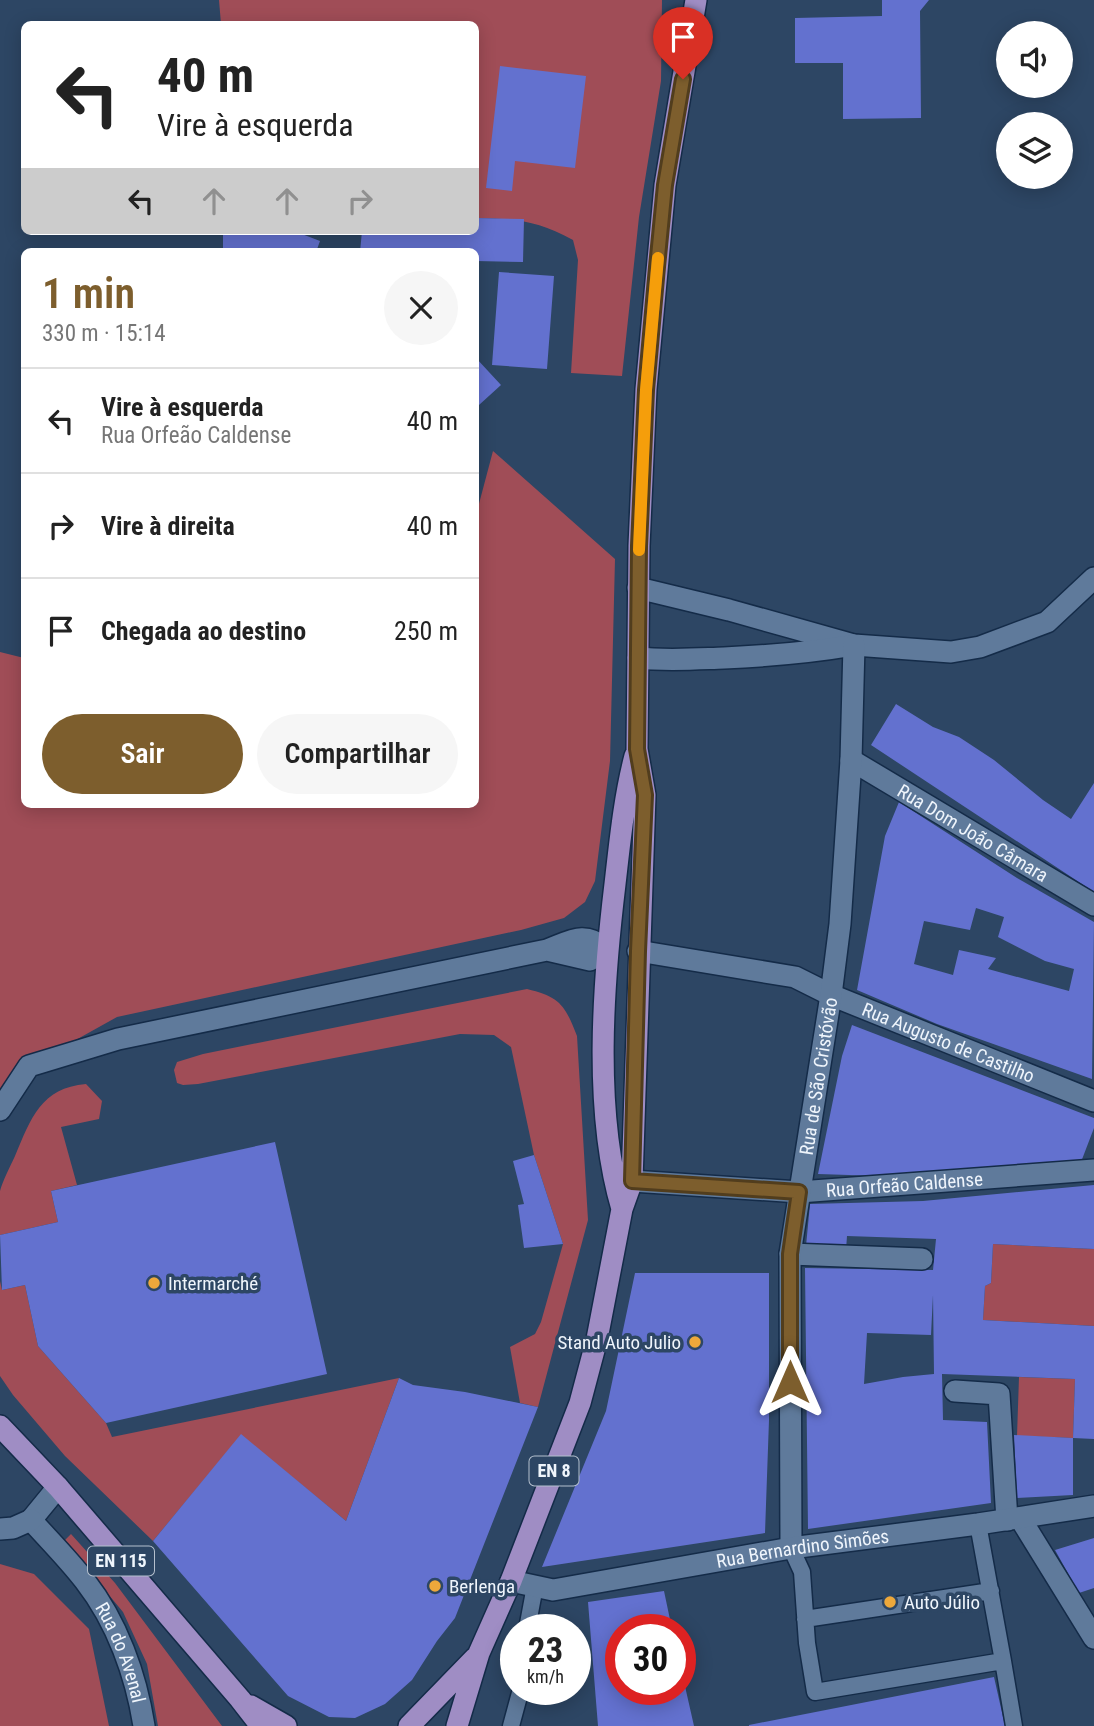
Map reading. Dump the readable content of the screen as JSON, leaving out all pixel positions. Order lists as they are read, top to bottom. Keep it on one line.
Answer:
{"streets":{"main road":["EN 8","EN 115"],"street":["Rua Dom João Câmara","Rua Augusto de Castilho","Rua de São Cristóvão","Rua Orfeão Caldense","Rua Bernardino Simões","Rua do Avenal"]},"crossings":[["Rua Dom João Câmara","Rua de São Cristóvão"],["Rua Augusto de Castilho","Rua de São Cristóvão"],["Rua Augusto de Castilho","EN 8"],["Rua de São Cristóvão","Rua Orfeão Caldense"],["Rua de São Cristóvão","Rua Bernardino Simões"],["Rua Orfeão Caldense","EN 8"],["EN 8","Rua Bernardino Simões"]],"places":["Intermarché","Stand Auto Julio","Berlenga","Auto Júlio"],"page":{"turn":["40 m","Vire à esquerda"],"heading":["1 min","330 m · 15:14"],"list":[{"name":"Vire à esquerda","note":"Rua Orfeão Caldense","value":"40 m"},{"name":"Vire à direita","value":"40 m"},{"name":"Chegada ao destino","value":"250 m"}],"buttons":["Sair","Compartilhar"],"speed":"23 km/h","limit":"30"}}
